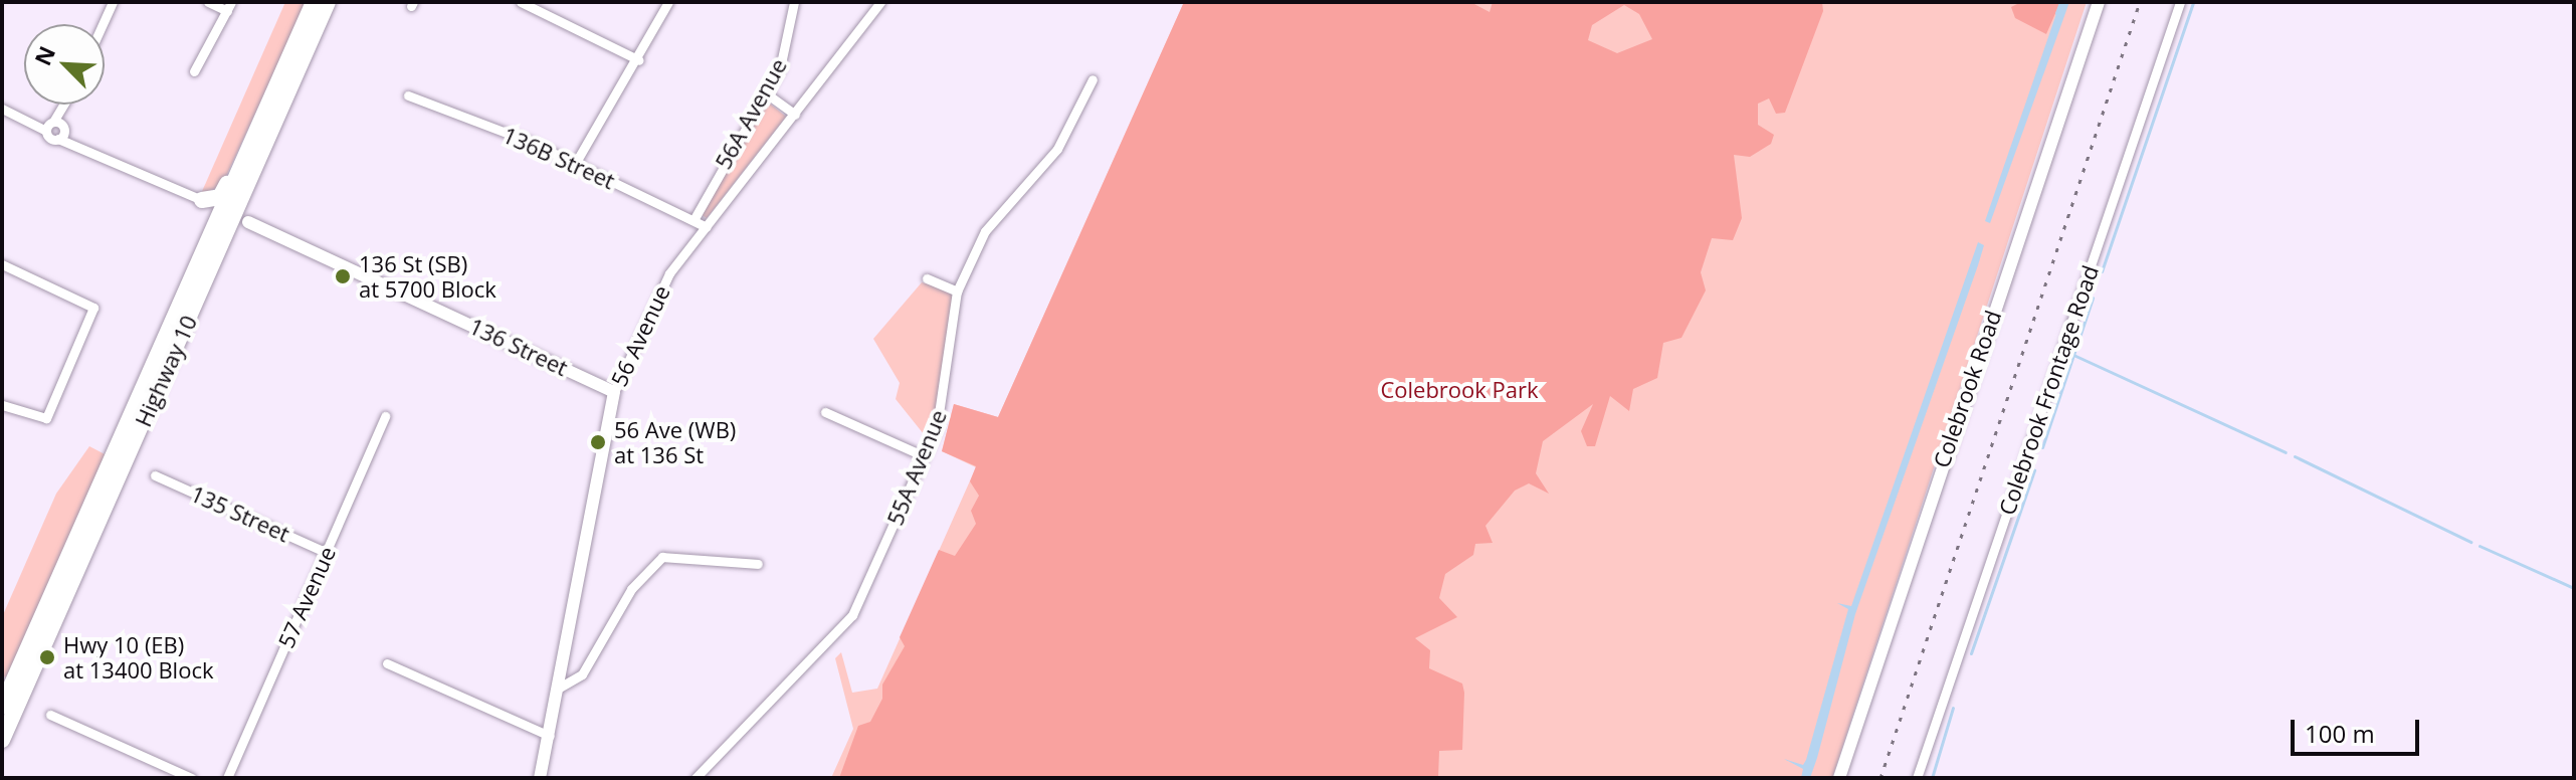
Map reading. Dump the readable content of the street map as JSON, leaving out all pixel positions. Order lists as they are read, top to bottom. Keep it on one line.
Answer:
{"streets":{"highway":["Highway 10"],"street":["56A Avenue","136B Street","56 Avenue","136 Street","Colebrook Road","Colebrook Frontage Road","55A Avenue","135 Street","57 Avenue"]},"crossings":[["56A Avenue","136B Street"],["136B Street","56 Avenue"],["56 Avenue","136 Street"],["135 Street","57 Avenue"]],"parks":["Colebrook Park"],"places":["136 St (SB) at 5700 Block","56 Ave (WB) at 136 St","Hwy 10 (EB) at 13400 Block"],"scale_bar":"100 m","north":"top left"}
